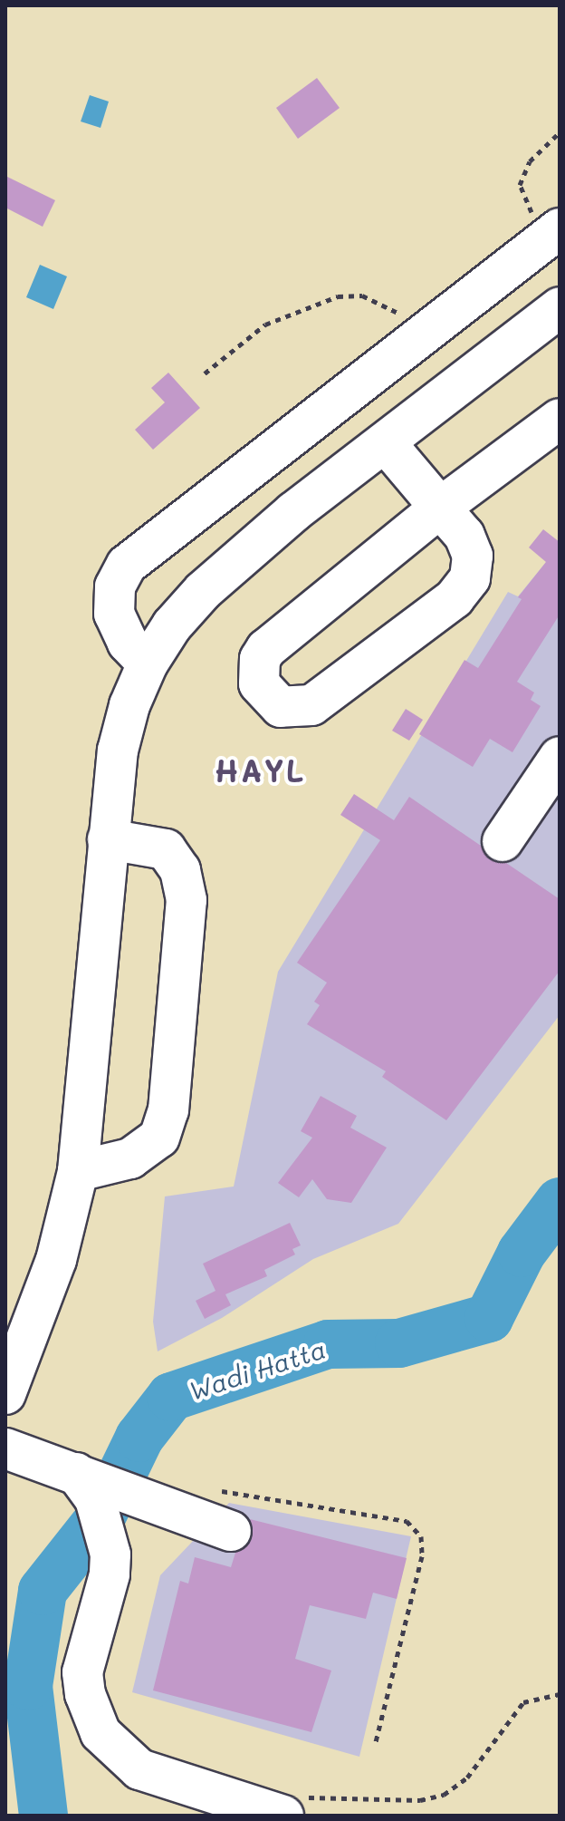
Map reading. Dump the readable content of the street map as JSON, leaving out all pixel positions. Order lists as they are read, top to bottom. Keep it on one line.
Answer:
{"districts":["HAYL"],"water":["Wadi Hatta"]}
